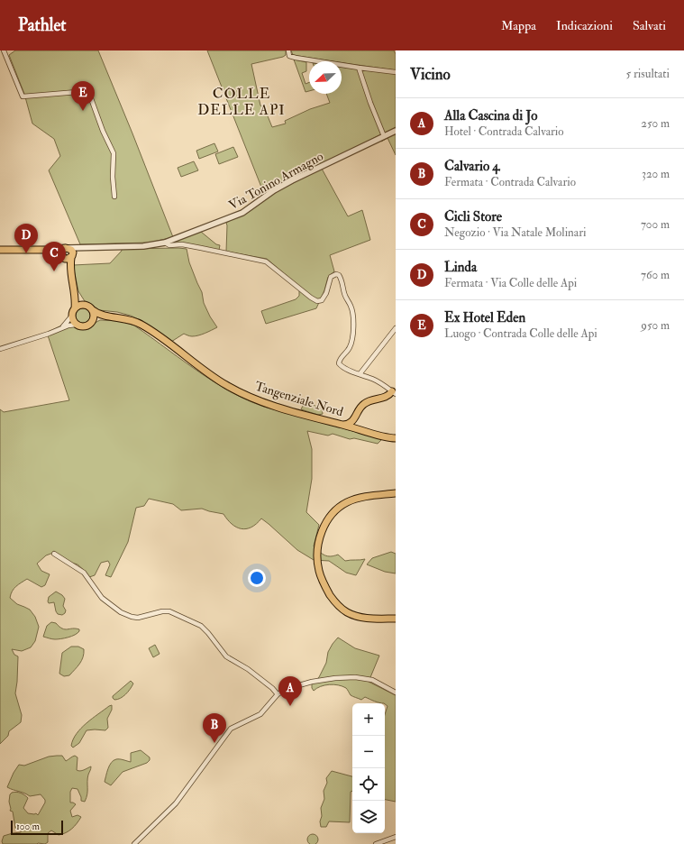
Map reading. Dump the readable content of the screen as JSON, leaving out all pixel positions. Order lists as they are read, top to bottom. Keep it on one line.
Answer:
{"streets":{"main road":["Tangenziale Nord"],"street":["Via Tonino Armagno"]},"districts":["COLLE DELLE API"],"scale_bar":"100 m","north":"bottom left","page":{"header":"Pathlet","nav":["Mappa","Indicazioni","Salvati"],"heading":["Vicino","5 risultati"],"pins":["E","D","C","A","B"],"list":[{"mark":"A","name":"Alla Cascina di Jo","note":"Hotel · Contrada Calvario","value":"250 m"},{"mark":"B","name":"Calvario 4","note":"Fermata · Contrada Calvario","value":"320 m"},{"mark":"C","name":"Cicli Store","note":"Negozio · Via Natale Molinari","value":"700 m"},{"mark":"D","name":"Linda","note":"Fermata · Via Colle delle Api","value":"760 m"},{"mark":"E","name":"Ex Hotel Eden","note":"Luogo · Contrada Colle delle Api","value":"950 m"}],"map_buttons":["+","−"],"scale":"100 m"}}
